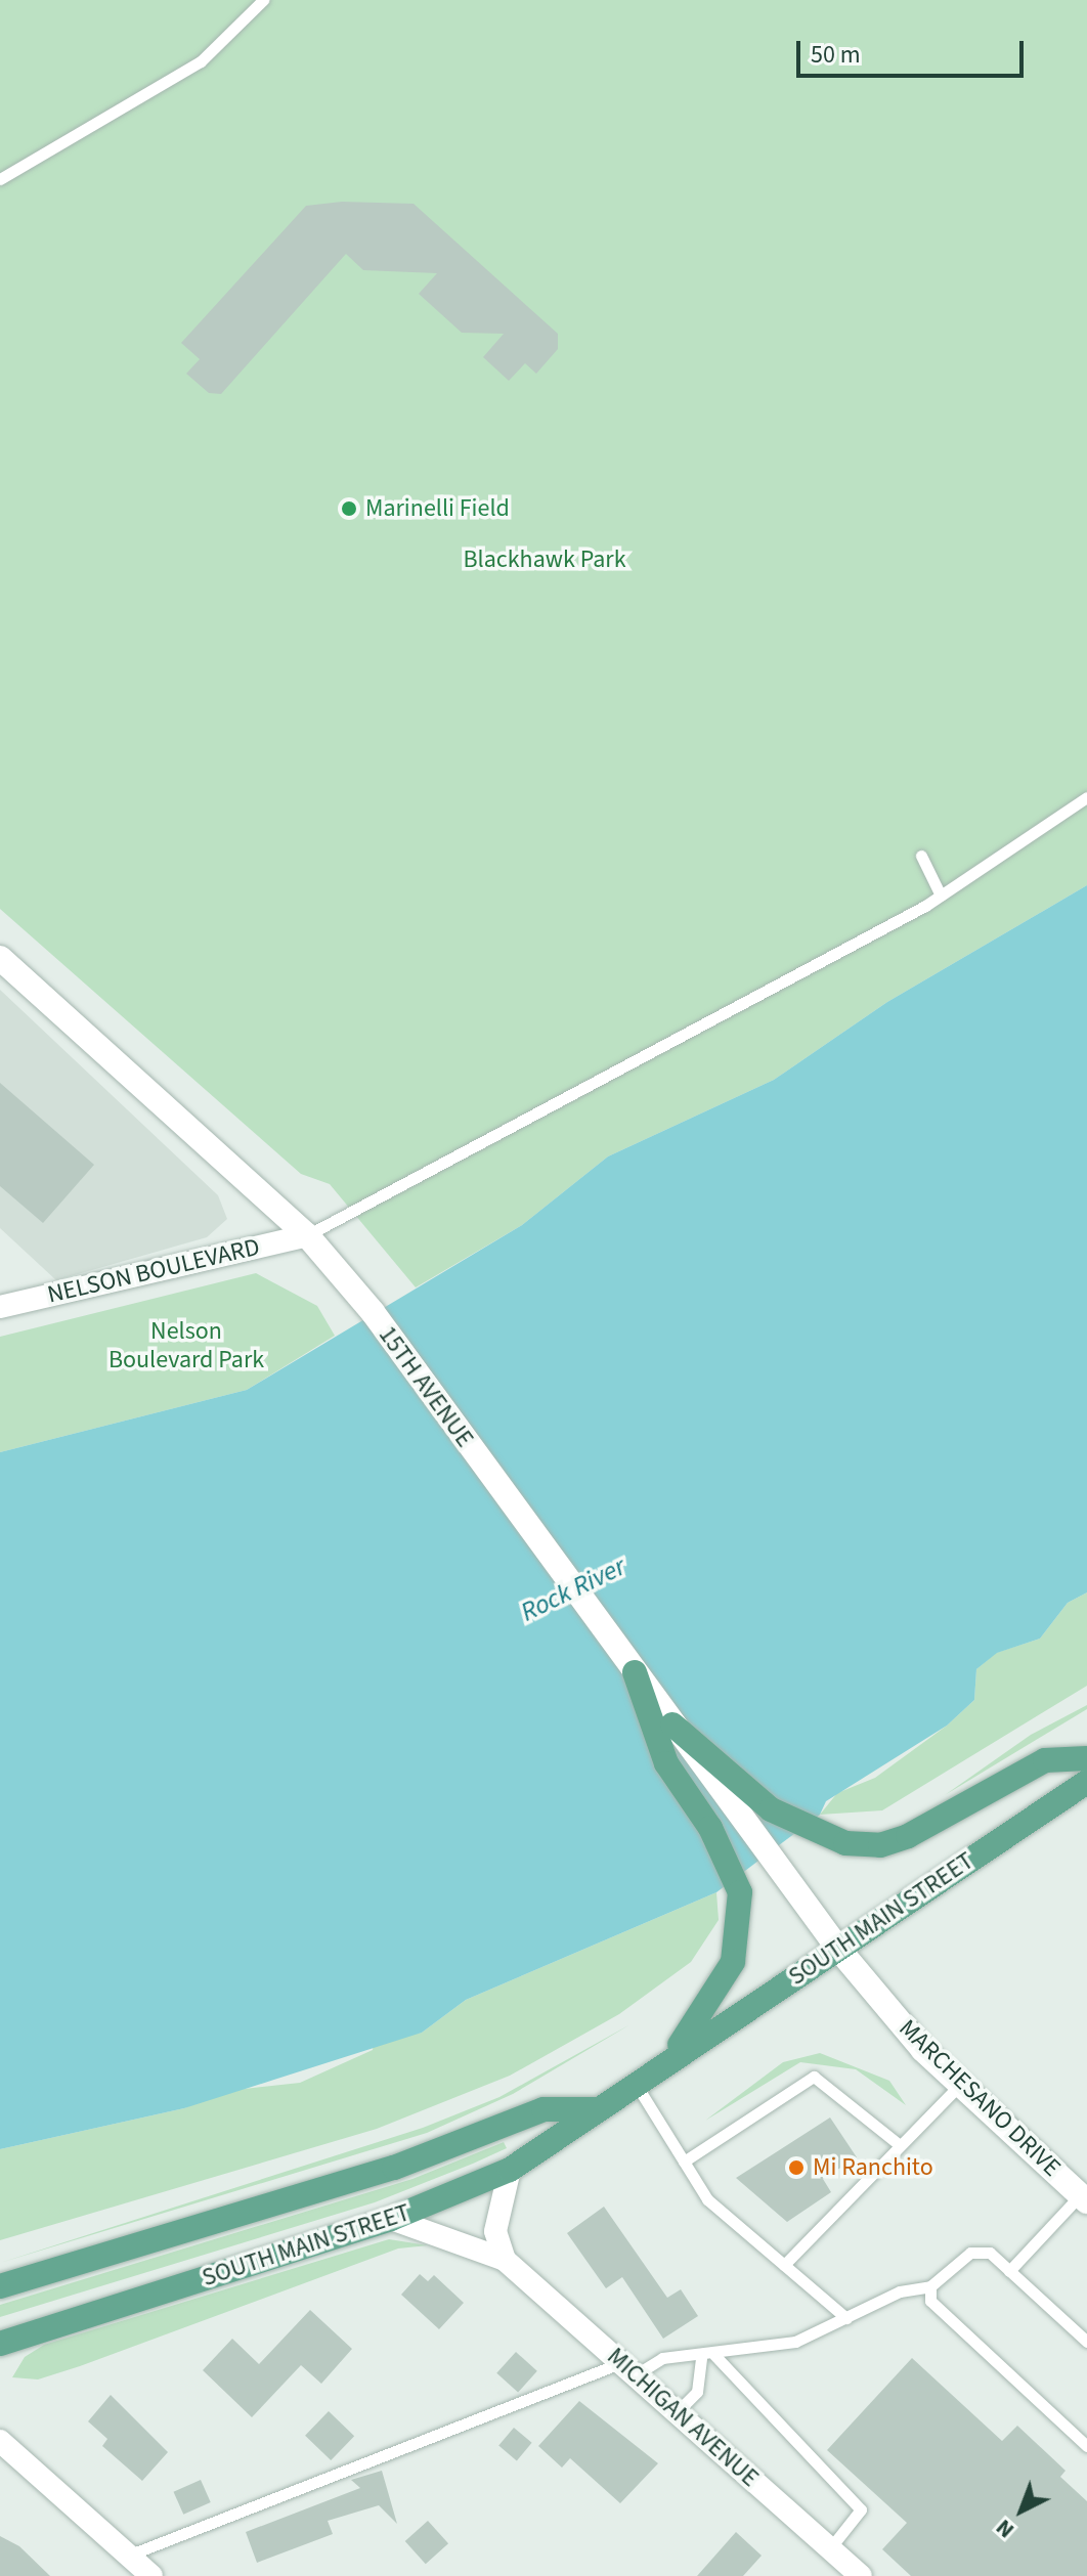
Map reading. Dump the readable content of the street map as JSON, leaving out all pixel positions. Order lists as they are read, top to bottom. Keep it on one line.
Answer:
{"streets":{"main road":["15TH AVENUE","SOUTH MAIN STREET","MARCHESANO DRIVE"],"street":["NELSON BOULEVARD","MICHIGAN AVENUE"]},"crossings":[["NELSON BOULEVARD","15TH AVENUE"],["15TH AVENUE","MARCHESANO DRIVE"],["SOUTH MAIN STREET","MARCHESANO DRIVE"],["SOUTH MAIN STREET","MICHIGAN AVENUE"]],"water":["Rock River"],"parks":["Blackhawk Park","Nelson Boulevard Park"],"places":["Marinelli Field","Mi Ranchito"],"scale_bar":"50 m","north":"bottom left"}
